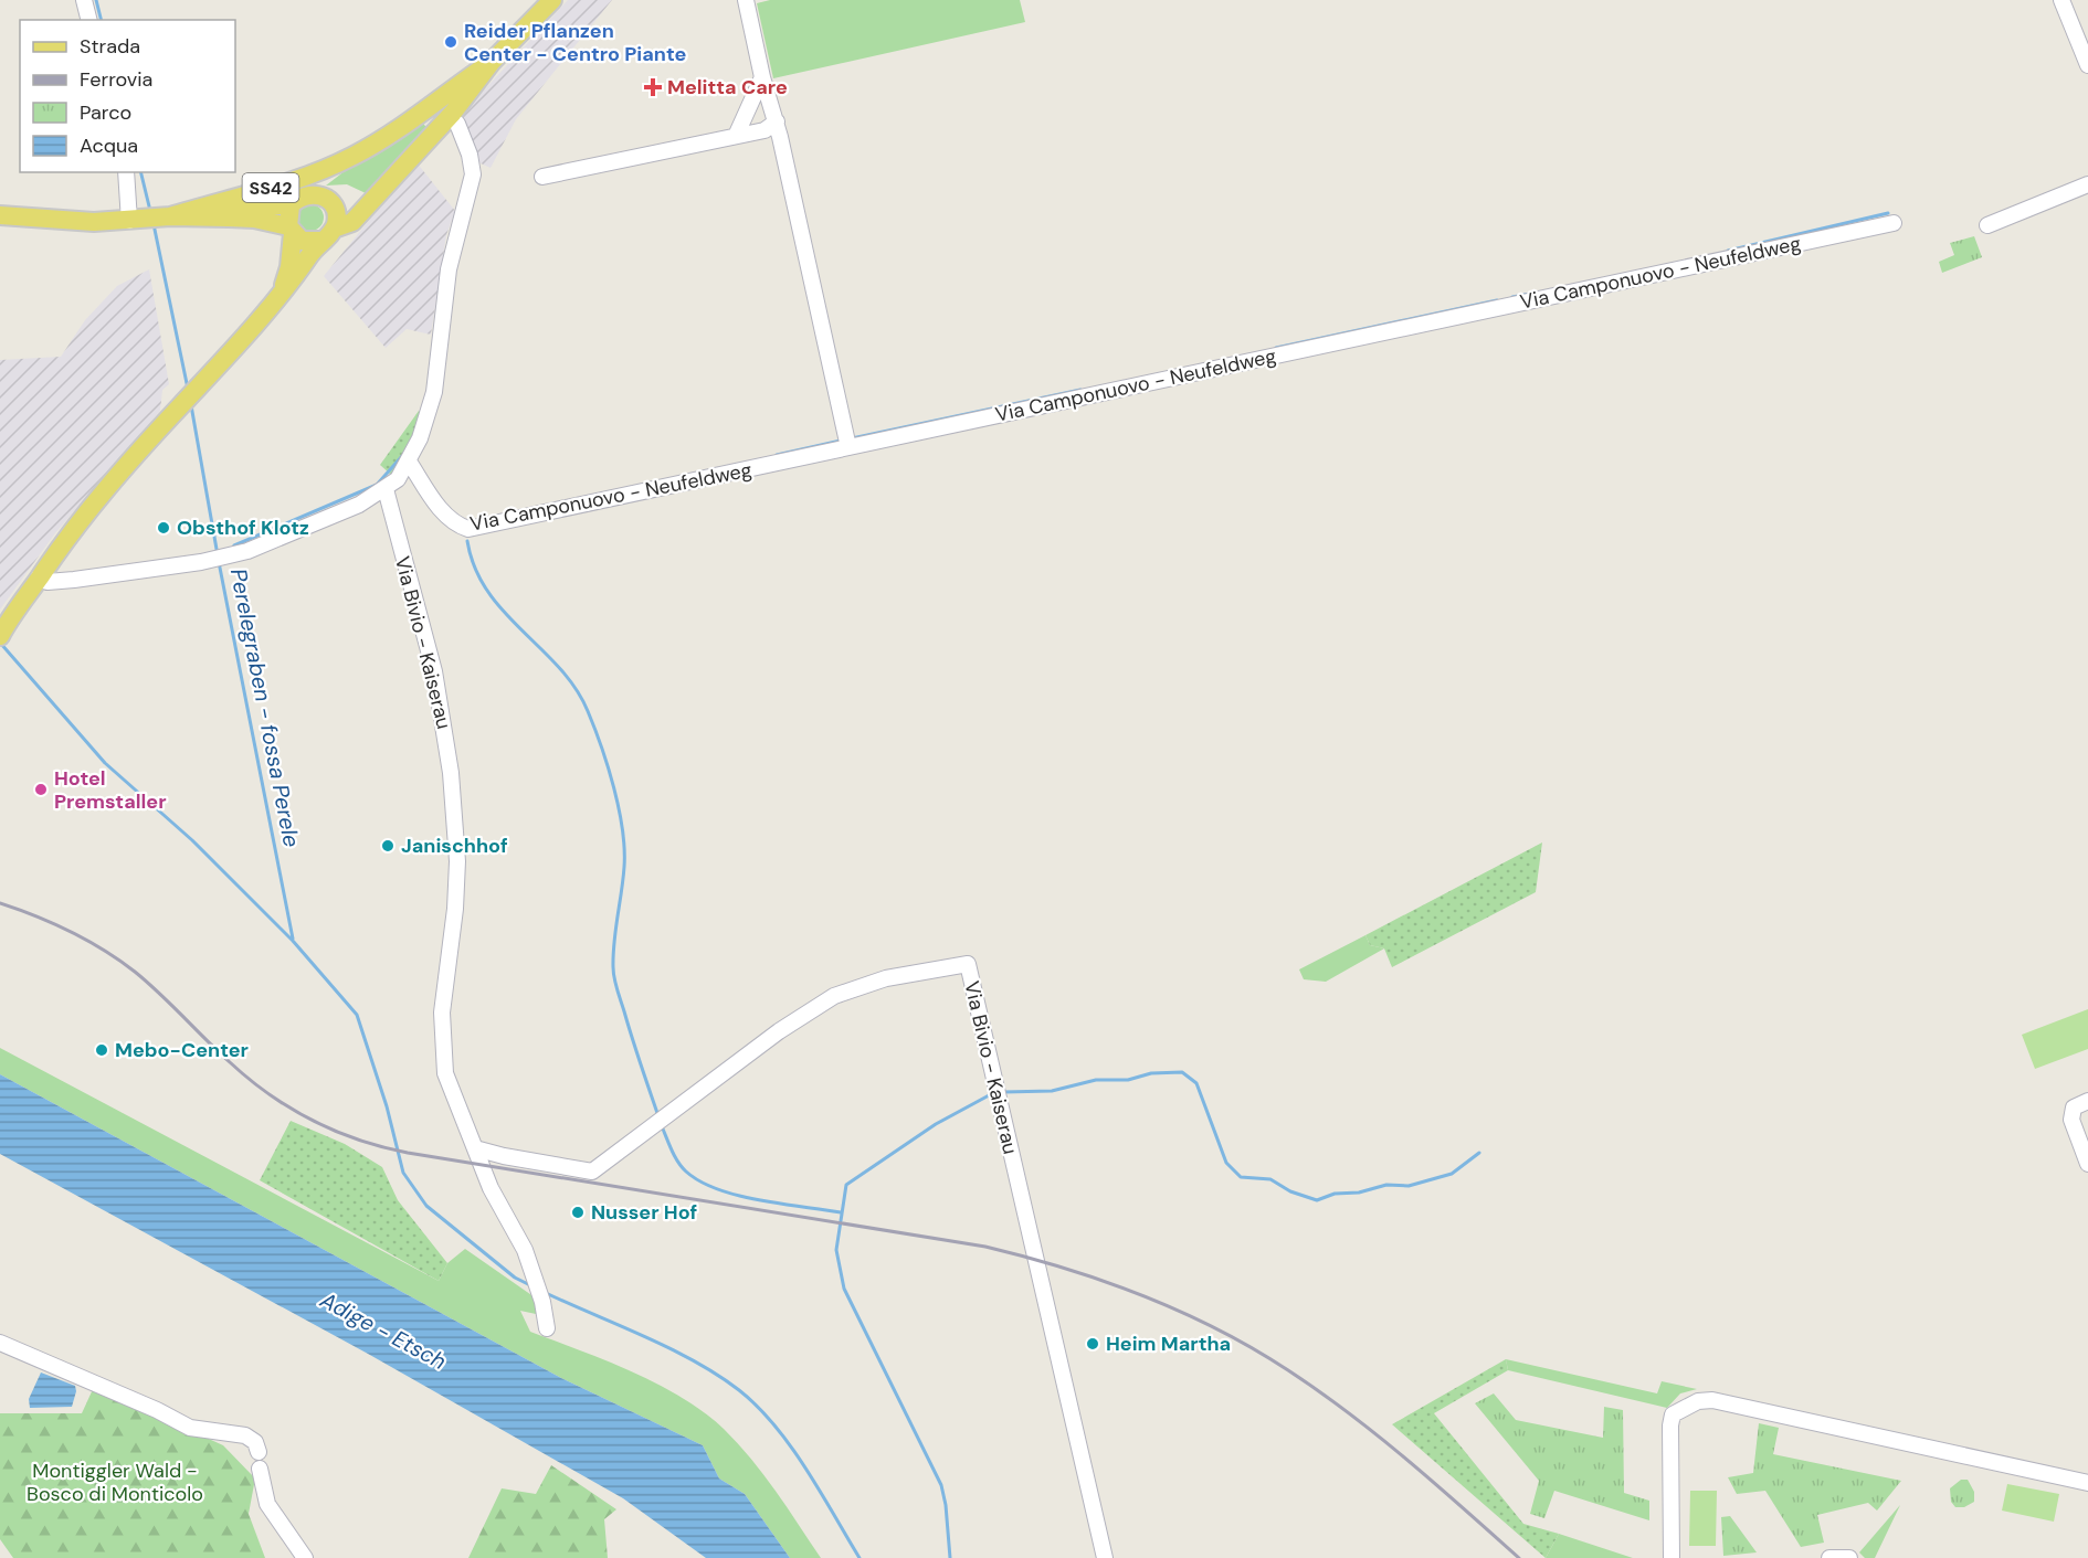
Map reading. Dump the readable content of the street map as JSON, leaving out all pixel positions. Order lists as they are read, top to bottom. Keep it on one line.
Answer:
{"streets":{"main road":["SS42"],"street":["Via Camponuovo - Neufeldweg","Via Bivio - Kaiserau"]},"water":["Perelegraben - fossa Perele","Adige - Etsch"],"parks":["Montiggler Wald - Bosco di Monticolo"],"places":{"other":["Reider Pflanzen Center - Centro Piante","Obsthof Klotz","Hotel Premstaller","Janischhof","Mebo-Center","Nusser Hof","Heim Martha"],"health":["Melitta Care"]},"legend":["Strada","Ferrovia","Parco","Acqua"]}
